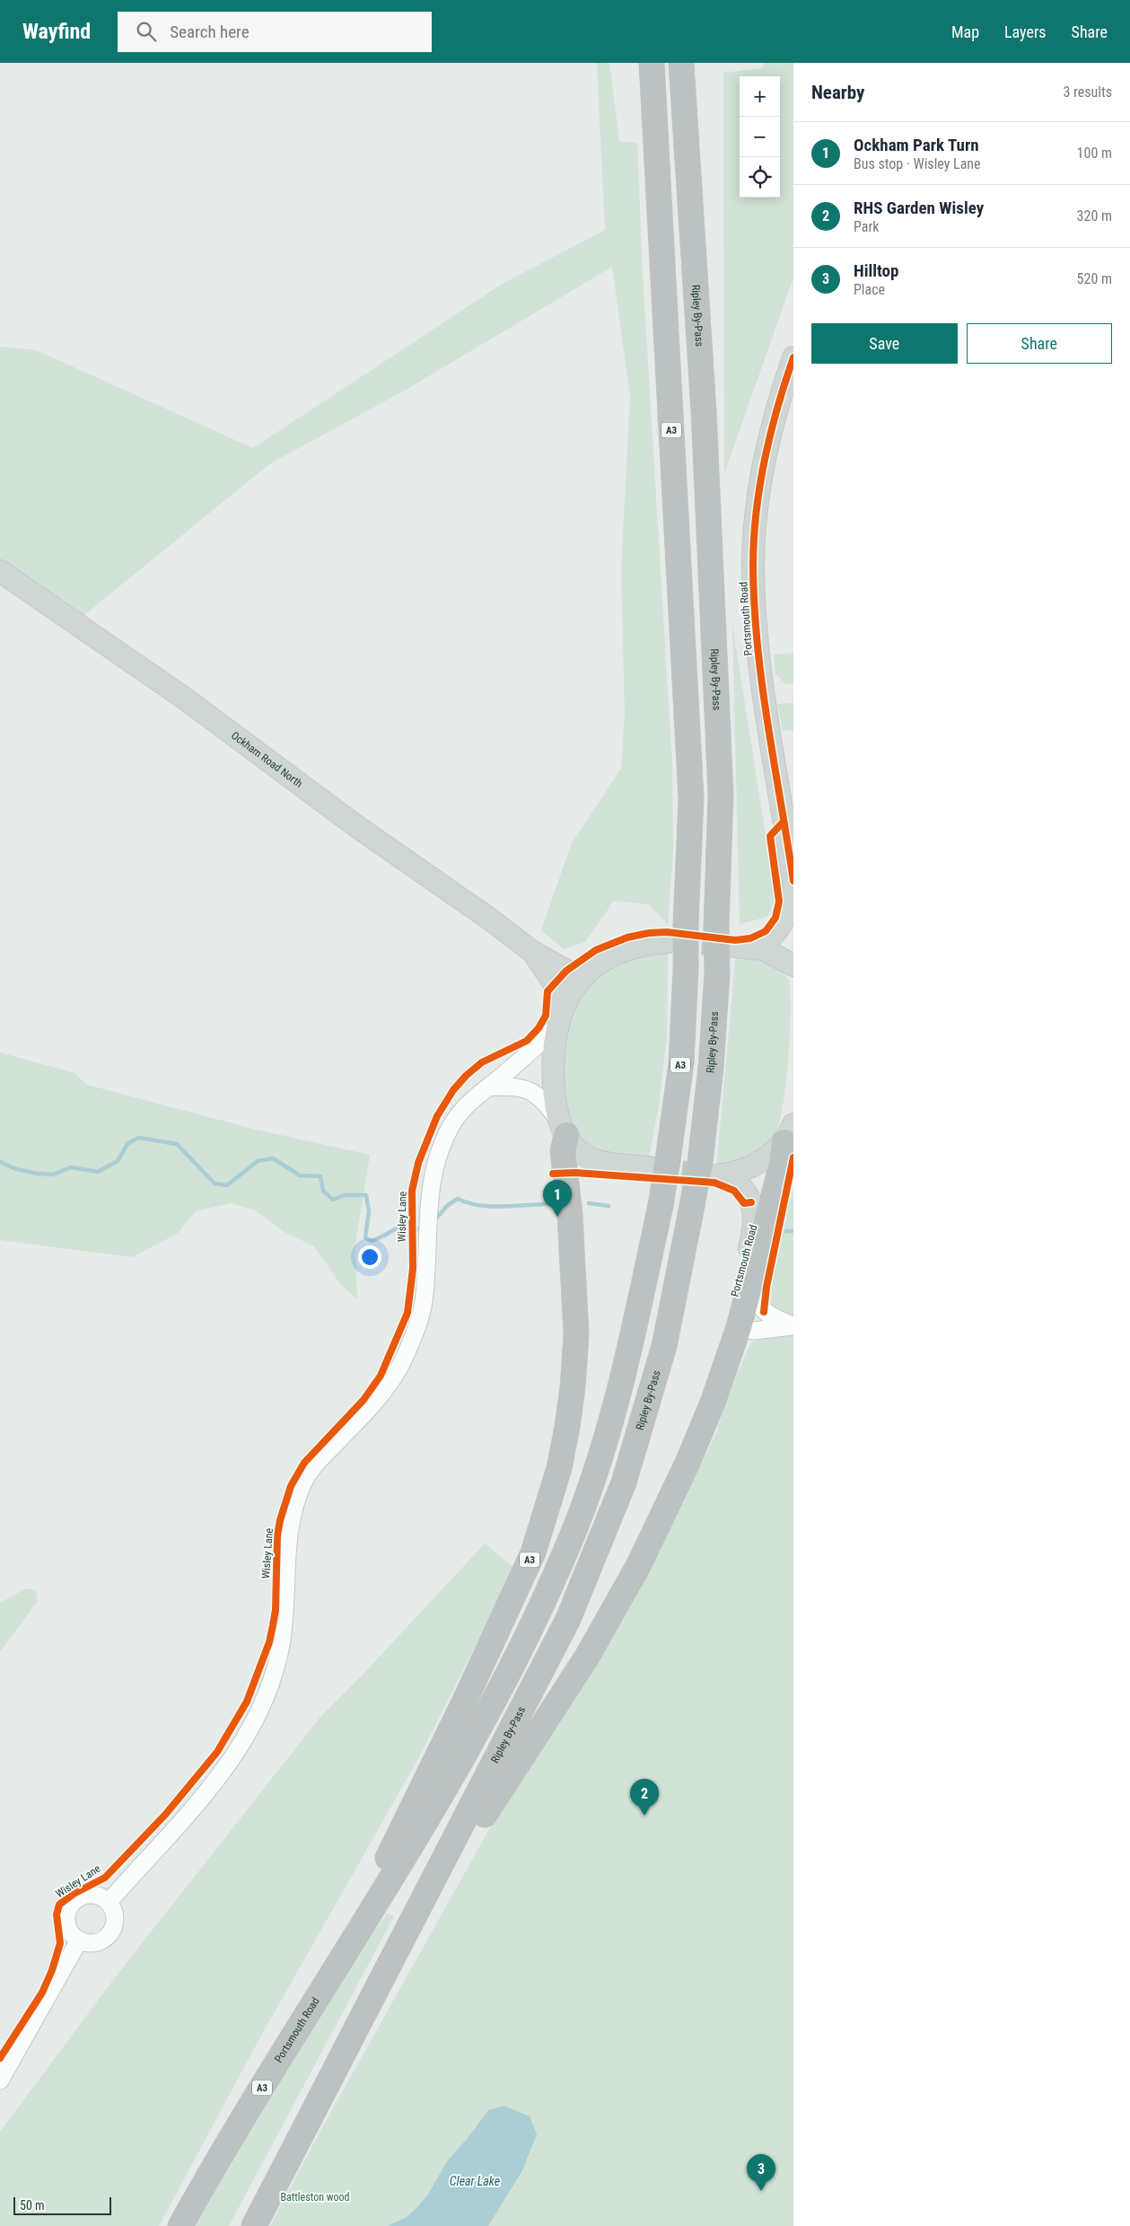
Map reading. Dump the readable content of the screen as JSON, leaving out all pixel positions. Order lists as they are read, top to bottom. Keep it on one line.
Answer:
{"streets":{"highway":["Ripley By-Pass","A3","Portsmouth Road"],"main road":["Ockham Road North"],"street":["Wisley Lane"]},"crossings":[["Ripley By-Pass","Portsmouth Road"],["A3","Portsmouth Road"],["Ockham Road North","Wisley Lane"]],"water":["Clear Lake"],"parks":["Battleston wood"],"scale_bar":"50 m","page":{"header":"Wayfind","search":"Search here","nav":["Map","Layers","Share"],"heading":["Nearby","3 results"],"map_buttons":["+","−"],"list":[{"mark":"1","name":"Ockham Park Turn","note":"Bus stop · Wisley Lane","value":"100 m"},{"mark":"2","name":"RHS Garden Wisley","note":"Park","value":"320 m"},{"mark":"3","name":"Hilltop","note":"Place","value":"520 m"}],"buttons":["Save","Share"],"pins":["1","2","3"],"scale":"50 m"}}
